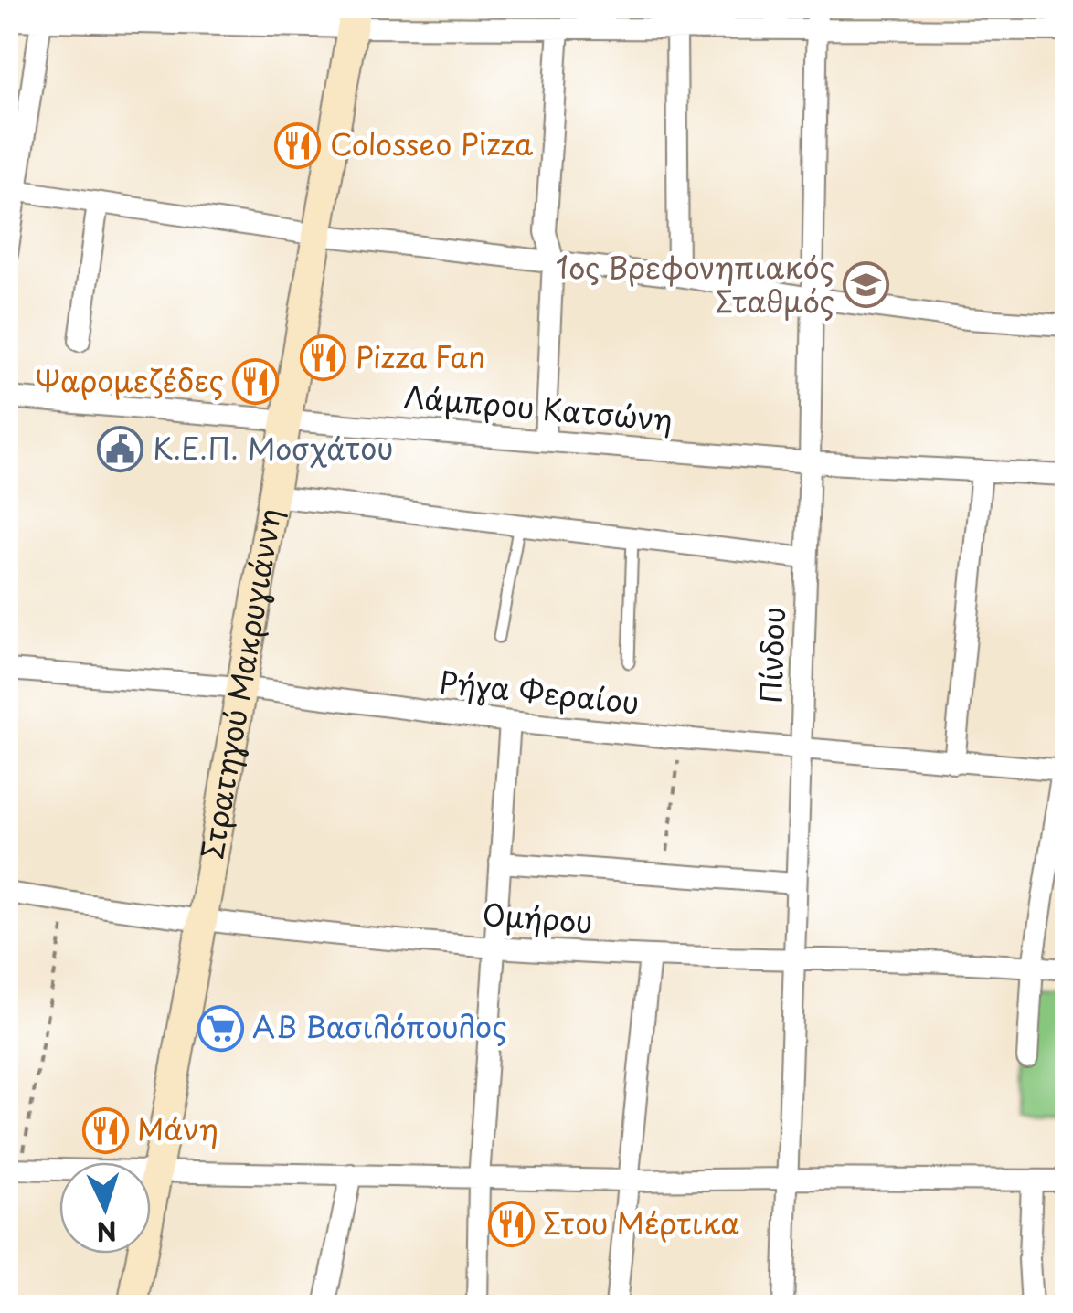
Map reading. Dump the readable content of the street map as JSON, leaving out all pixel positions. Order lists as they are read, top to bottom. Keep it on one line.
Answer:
{"streets":{"main road":["Στρατηγού Μακρυγιάννη"],"street":["Λάμπρου Κατσώνη","Πίνδου","Ρήγα Φεραίου","Ομήρου"]},"crossings":[["Λάμπρου Κατσώνη","Πίνδου"],["Λάμπρου Κατσώνη","Στρατηγού Μακρυγιάννη"],["Πίνδου","Ρήγα Φεραίου"],["Πίνδου","Ομήρου"],["Στρατηγού Μακρυγιάννη","Ρήγα Φεραίου"],["Στρατηγού Μακρυγιάννη","Ομήρου"]],"places":{"restaurant":["Colosseo Pizza","Pizza Fan","Ψαρομεζέδες","Μάνη","Στου Μέρτικα"],"school or university":["1ος Βρεφονηπιακός Σταθμός"],"public building":["Κ.Ε.Π. Μοσχάτου"],"supermarket":["ΑΒ Βασιλόπουλος"]},"north":"bottom"}
